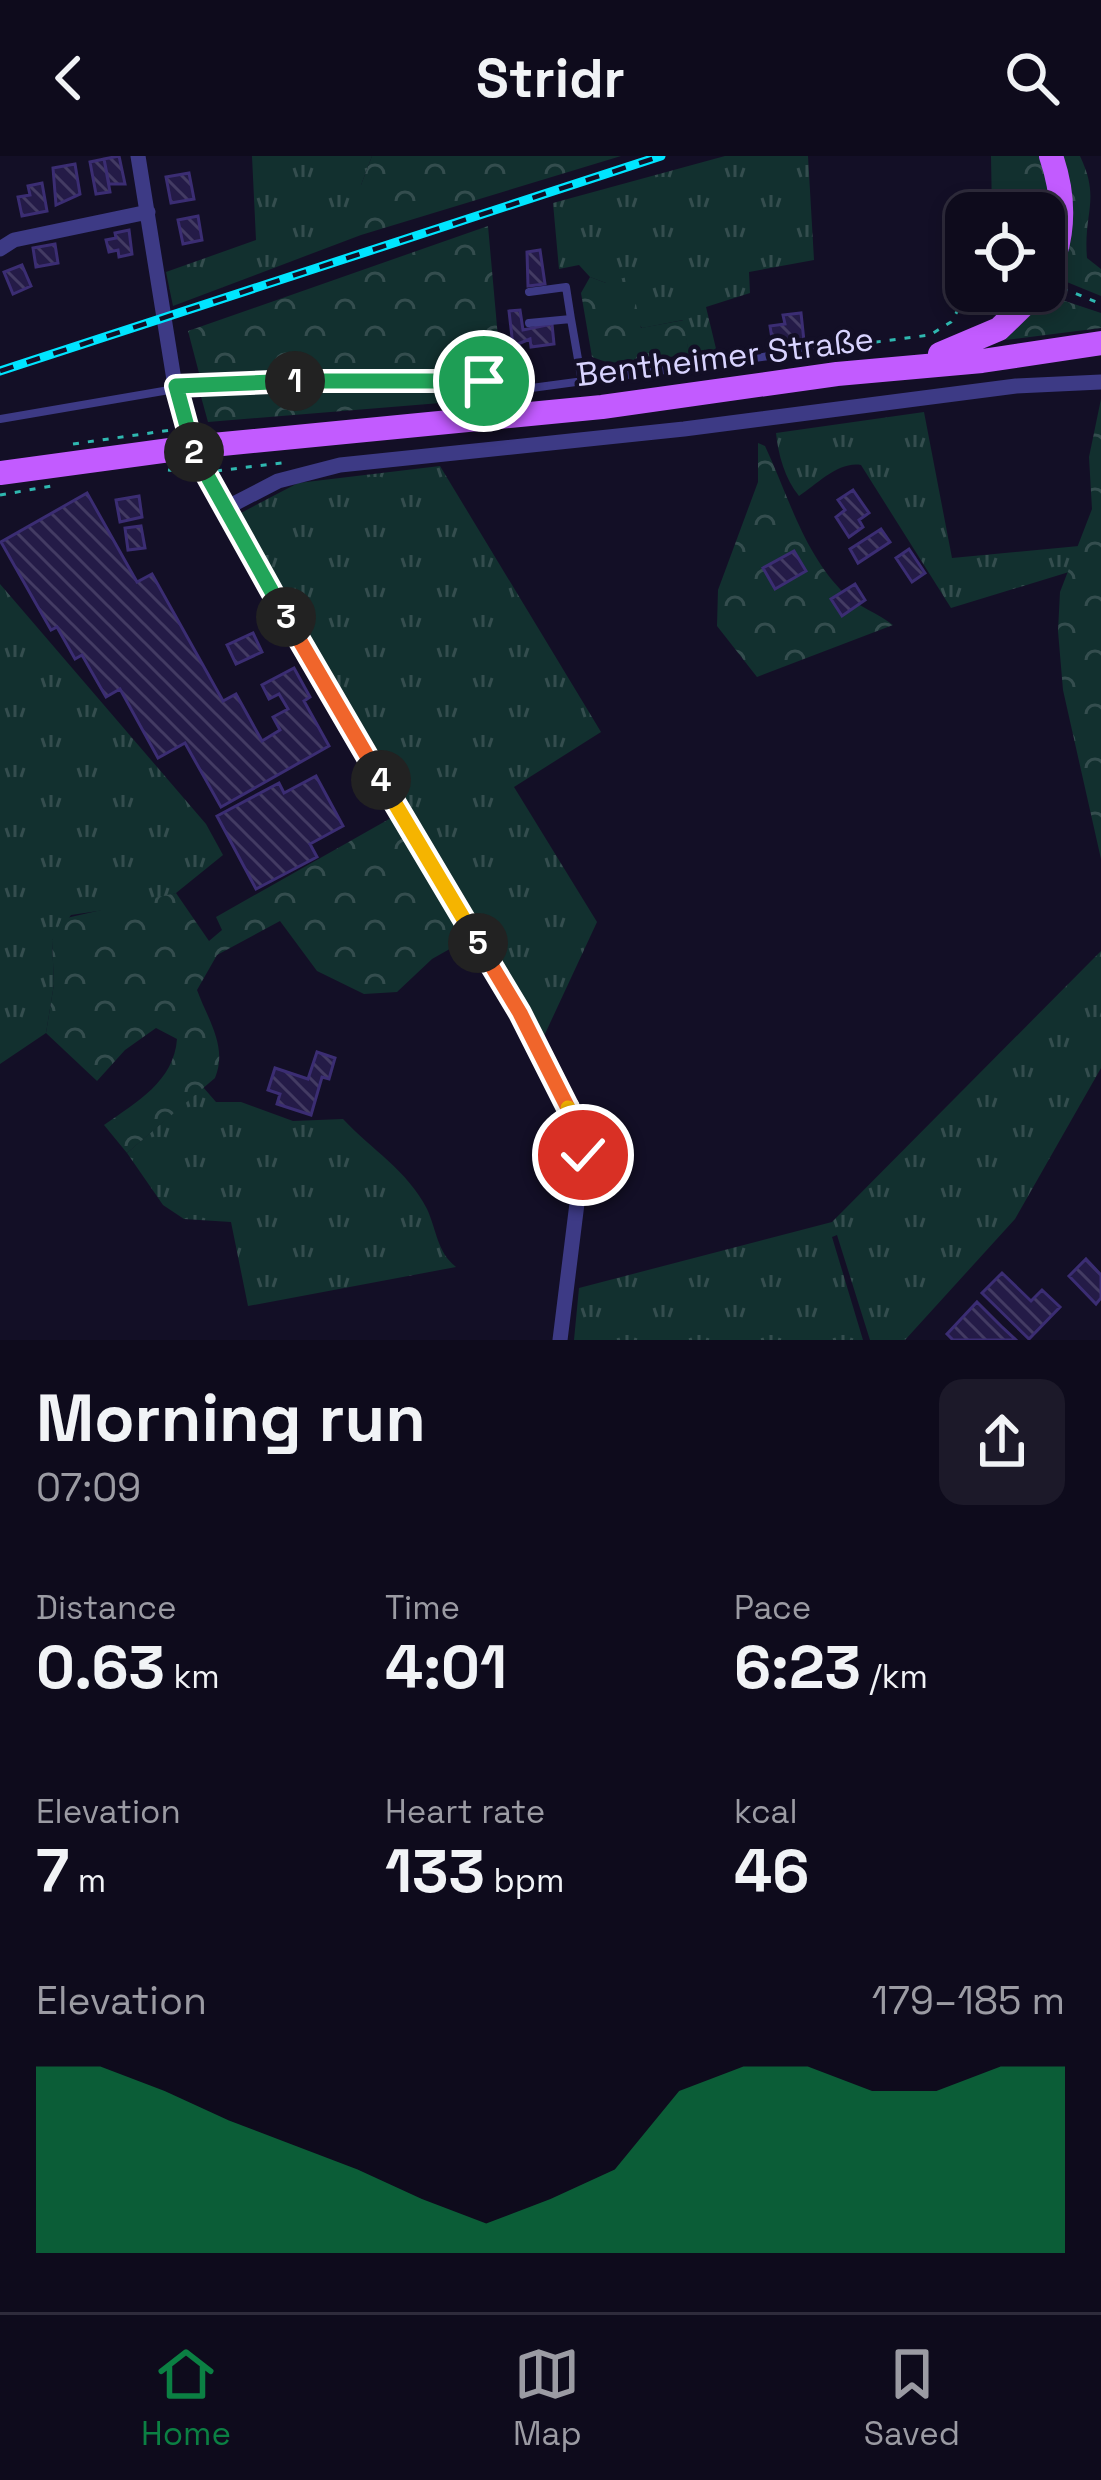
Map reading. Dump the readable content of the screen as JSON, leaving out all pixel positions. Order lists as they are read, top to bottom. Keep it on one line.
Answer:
{"streets":{"main road":["Bentheimer Straße"]},"page":{"header":"Stridr","pins":["1","2","3","4","5"],"heading":["Morning run","07:09"],"stats":[["Distance","0.63 km"],["Time","4:01"],["Pace","6:23 /km"],["Elevation","7 m"],["Heart rate","133 bpm"],["kcal","46"]],"chart":["Elevation","179–185 m"],"tabs":["Home","Map","Saved"]}}
